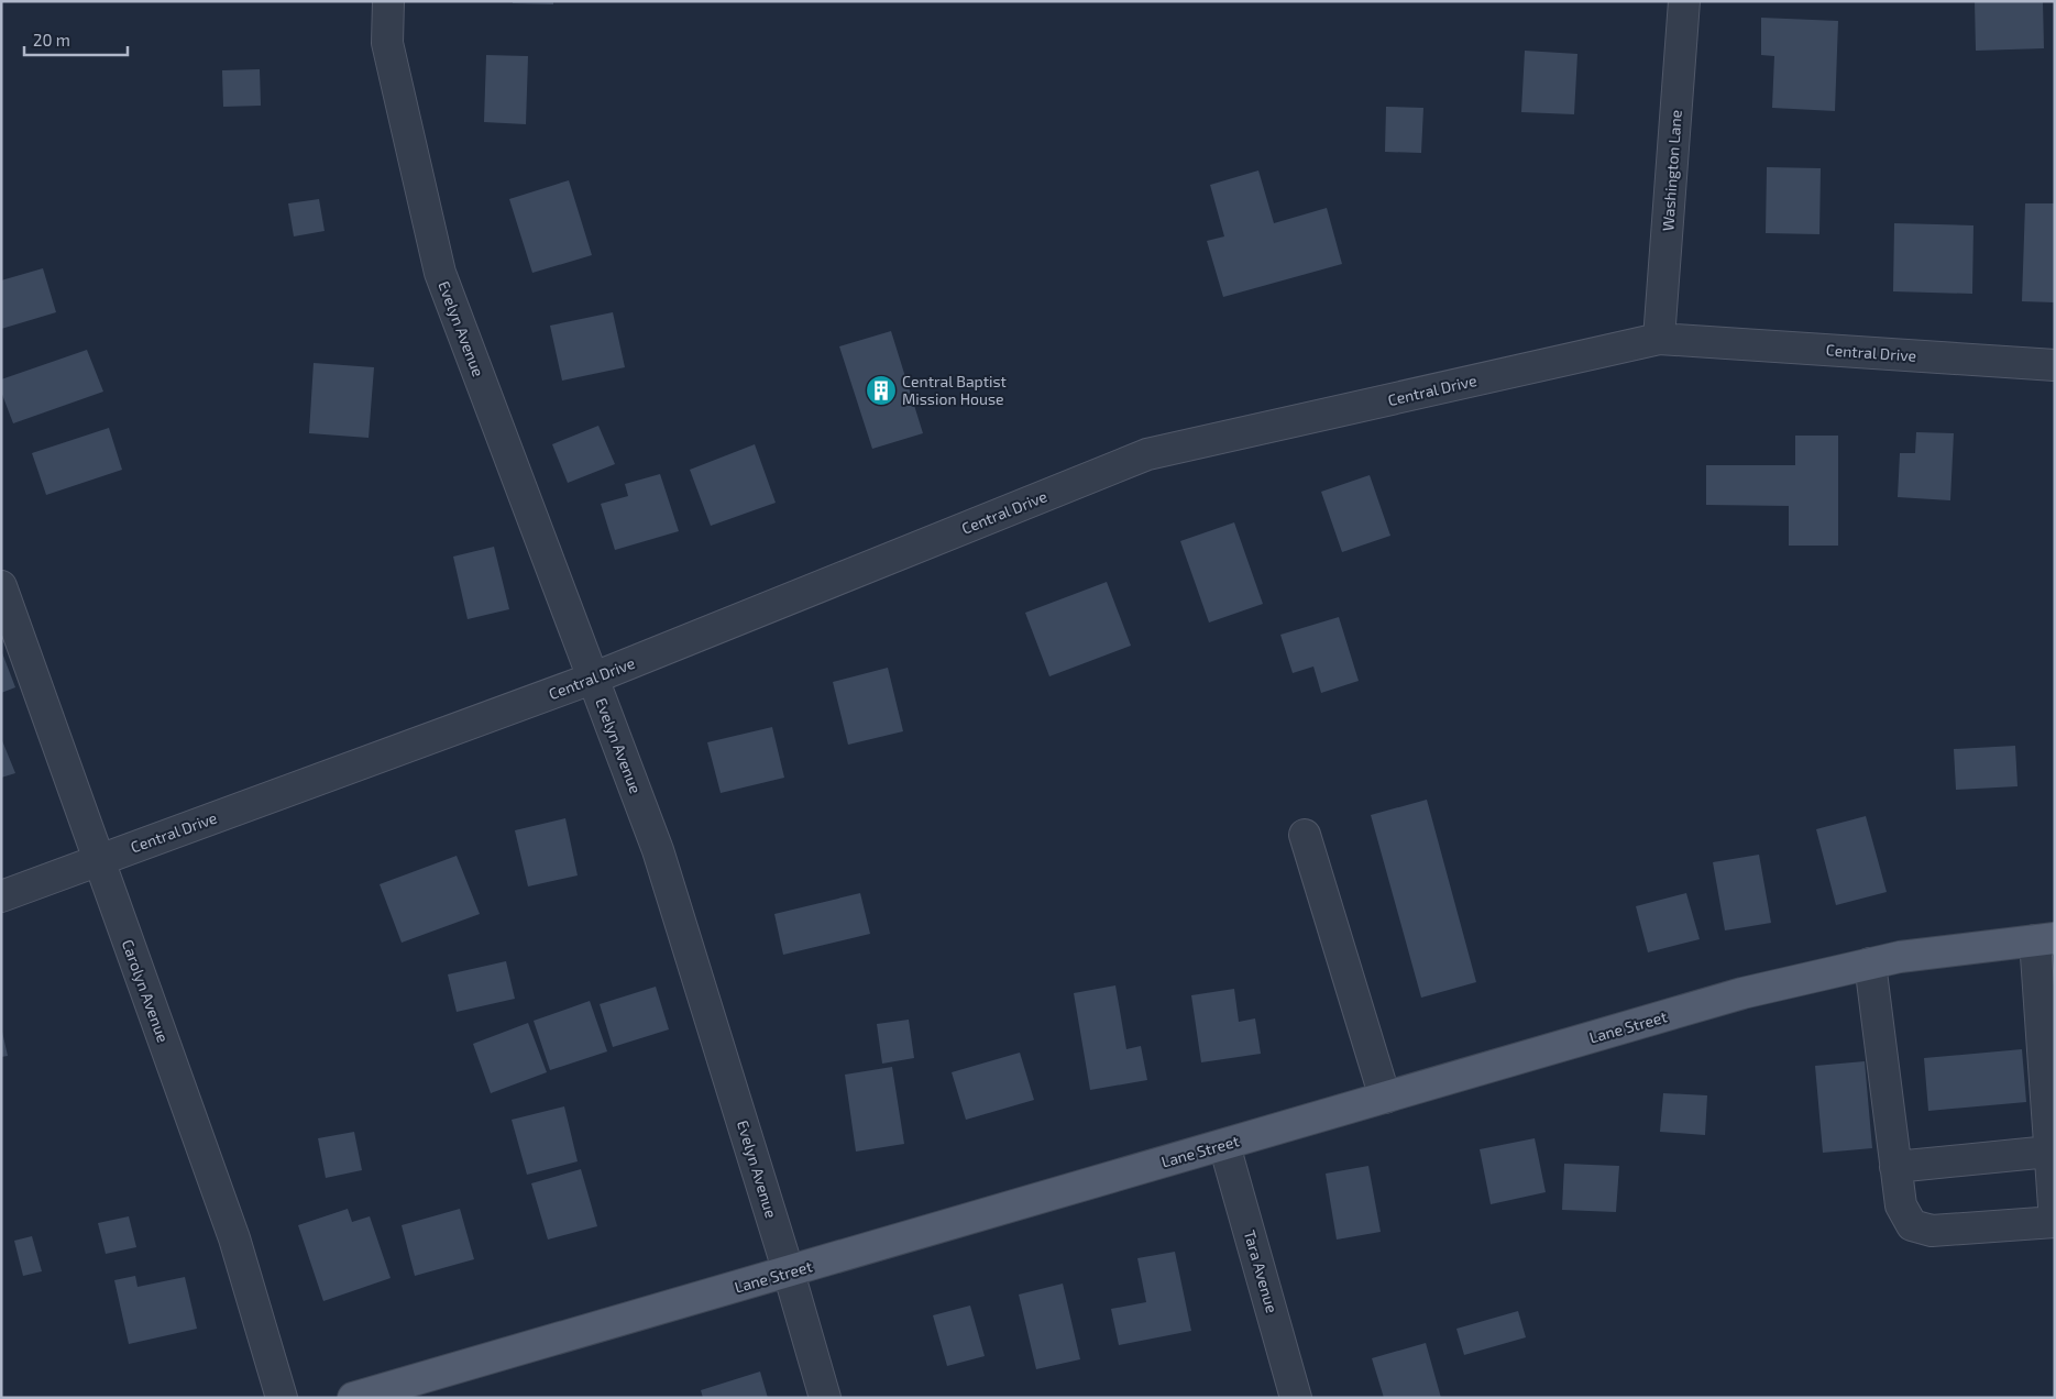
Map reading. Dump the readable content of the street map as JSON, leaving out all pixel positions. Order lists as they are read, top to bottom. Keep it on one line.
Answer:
{"streets":{"main road":["Lane Street"],"street":["Washington Lane","Evelyn Avenue","Central Drive","Carolyn Avenue","Tara Avenue"]},"crossings":[["Washington Lane","Central Drive"],["Evelyn Avenue","Central Drive"],["Evelyn Avenue","Lane Street"],["Central Drive","Carolyn Avenue"],["Lane Street","Tara Avenue"]],"places":{"building":["Central Baptist Mission House"]},"scale_bar":"20 m"}
